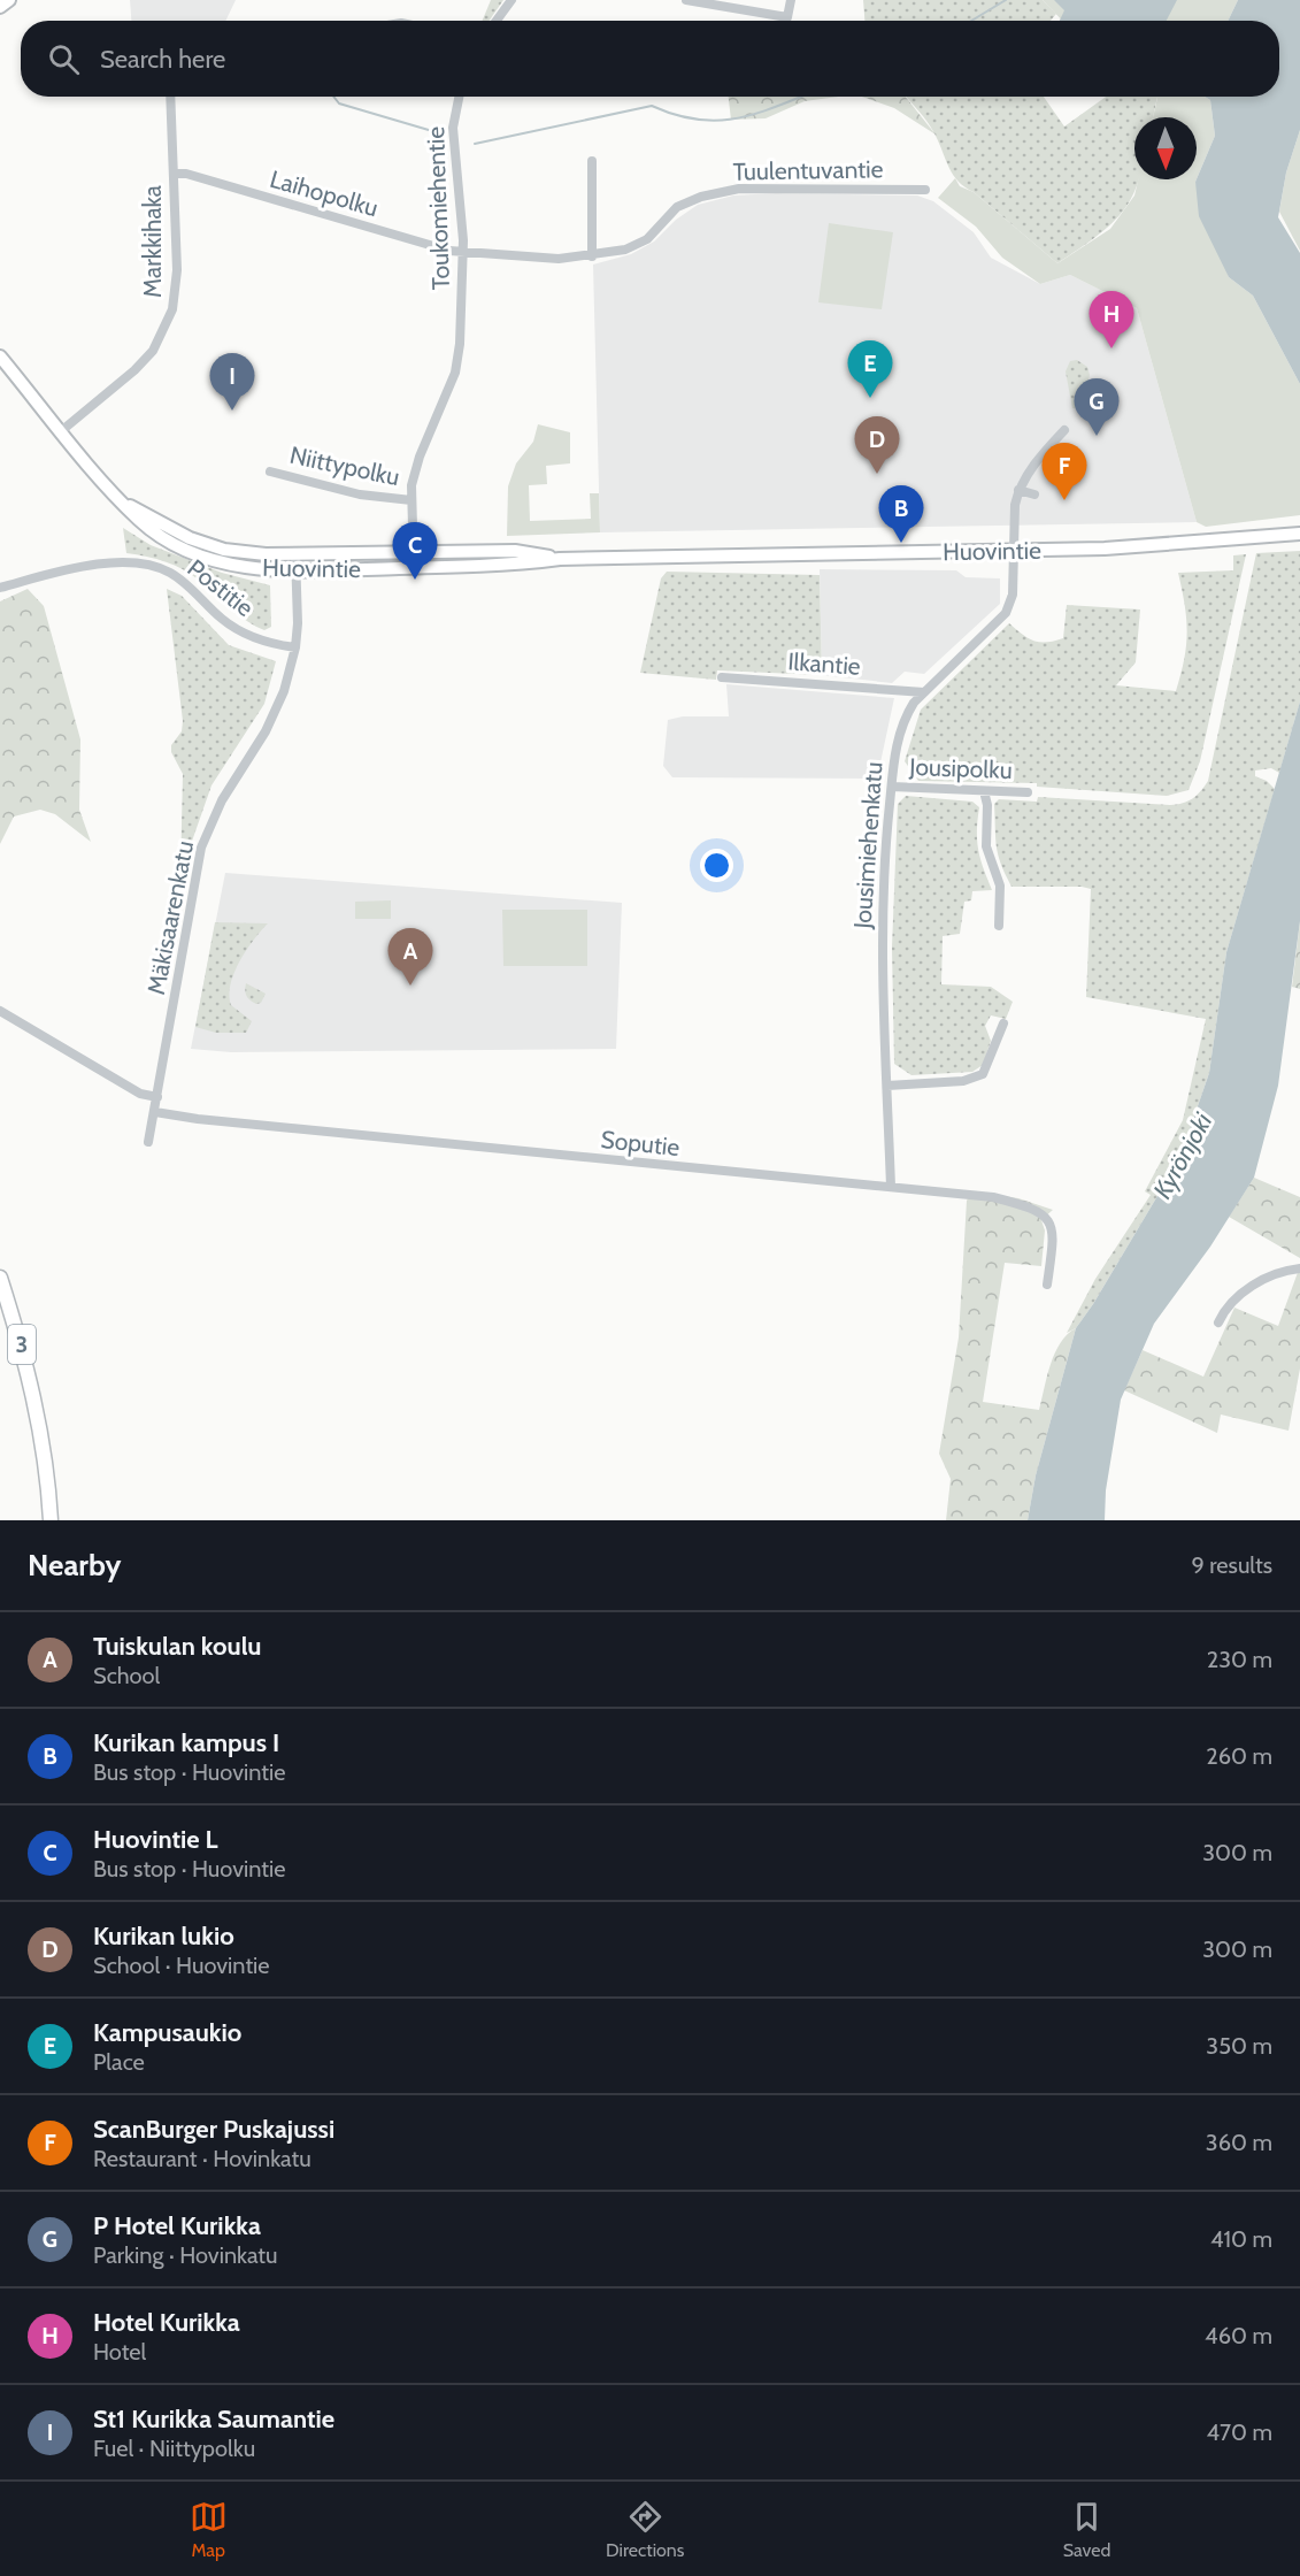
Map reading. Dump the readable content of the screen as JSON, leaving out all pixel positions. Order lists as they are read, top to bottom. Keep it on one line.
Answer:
{"streets":{"highway":["3"],"main road":["Huovintie"],"street":["Tuulentuvantie","Laihopolku","Toukomiehentie","Markkihaka","Niittypolku","Postitie","Ilkantie","Jousipolku","Jousimiehenkatu","Mäkisaarenkatu","Soputie"]},"crossings":[["Tuulentuvantie","Laihopolku"],["Tuulentuvantie","Toukomiehentie"],["Laihopolku","Toukomiehentie"],["Laihopolku","Markkihaka"],["Toukomiehentie","Niittypolku"],["Toukomiehentie","Huovintie"],["Markkihaka","Huovintie"],["Huovintie","Jousimiehenkatu"],["Huovintie","Mäkisaarenkatu"],["Postitie","Mäkisaarenkatu"],["Ilkantie","Jousimiehenkatu"],["Jousipolku","Jousimiehenkatu"],["Jousimiehenkatu","Soputie"],["Mäkisaarenkatu","Soputie"]],"water":["Kyrönjoki"],"north":"bottom","page":{"search":"Search here","pins":["H","E","I","G","D","F","B","C","A"],"heading":["Nearby","9 results"],"list":[{"mark":"A","name":"Tuiskulan koulu","note":"School","value":"230 m"},{"mark":"B","name":"Kurikan kampus I","note":"Bus stop · Huovintie","value":"260 m"},{"mark":"C","name":"Huovintie L","note":"Bus stop · Huovintie","value":"300 m"},{"mark":"D","name":"Kurikan lukio","note":"School · Huovintie","value":"300 m"},{"mark":"E","name":"Kampusaukio","note":"Place","value":"350 m"},{"mark":"F","name":"ScanBurger Puskajussi","note":"Restaurant · Hovinkatu","value":"360 m"},{"mark":"G","name":"P Hotel Kurikka","note":"Parking · Hovinkatu","value":"410 m"},{"mark":"H","name":"Hotel Kurikka","note":"Hotel","value":"460 m"},{"mark":"I","name":"St1 Kurikka Saumantie","note":"Fuel · Niittypolku","value":"470 m"}],"nav":["Map","Directions","Saved"]}}
